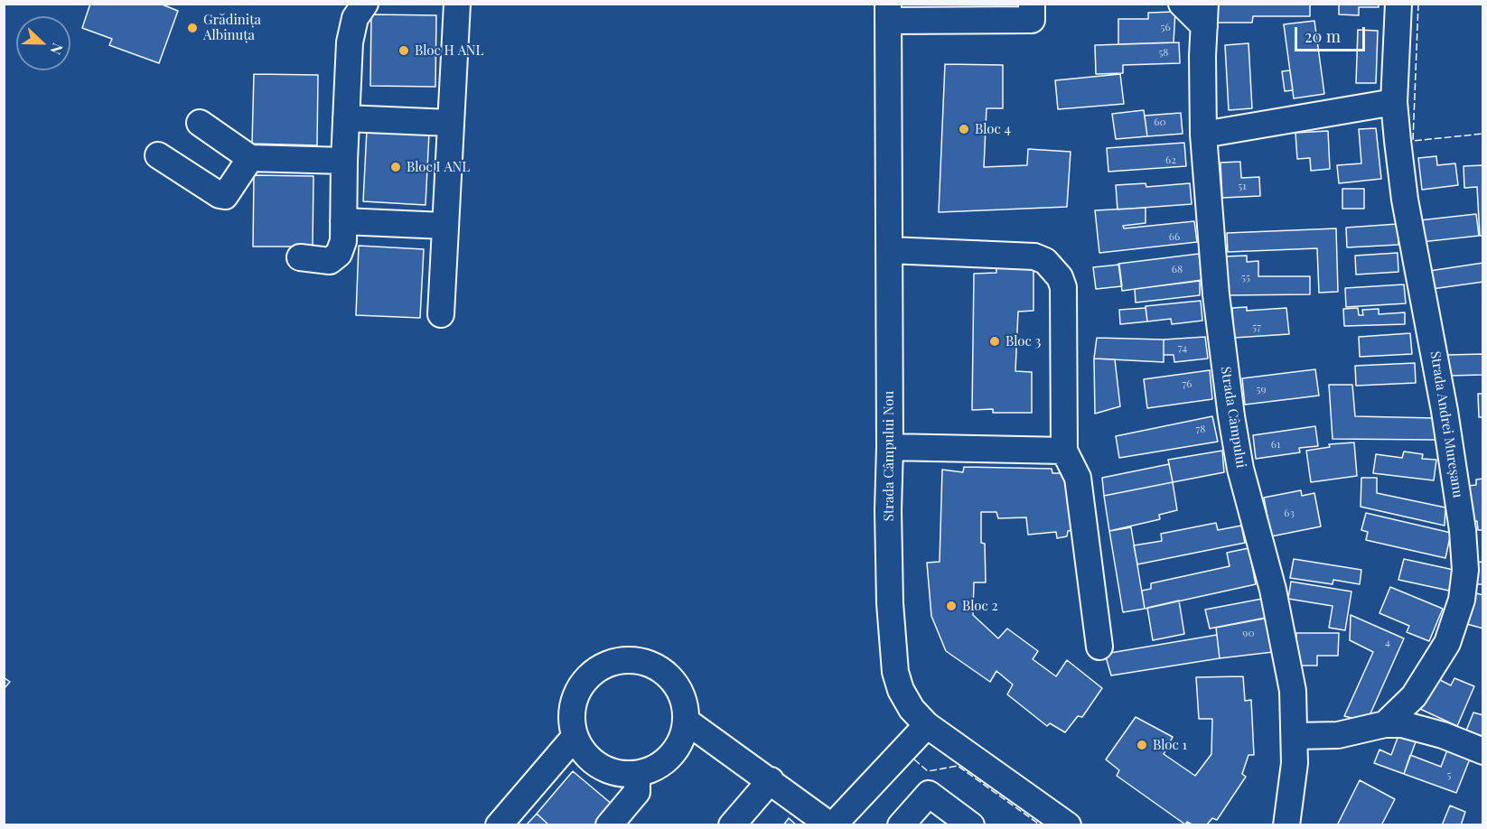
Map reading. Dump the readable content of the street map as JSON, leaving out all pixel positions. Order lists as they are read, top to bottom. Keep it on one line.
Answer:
{"streets":{"street":["Strada Câmpului","Strada Andrei Mureșanu","Strada Câmpului Nou"]},"places":["Grădinița Albinuța","Bloc H ANL","Bloc 4","Bloc I ANL","Bloc 3","Bloc 2","Bloc 1"],"house_numbers":["56","58","60","62","51","66","68","55","57","74","76","59","78","61","63","90","4","5"],"scale_bar":"20 m","north":"right"}
